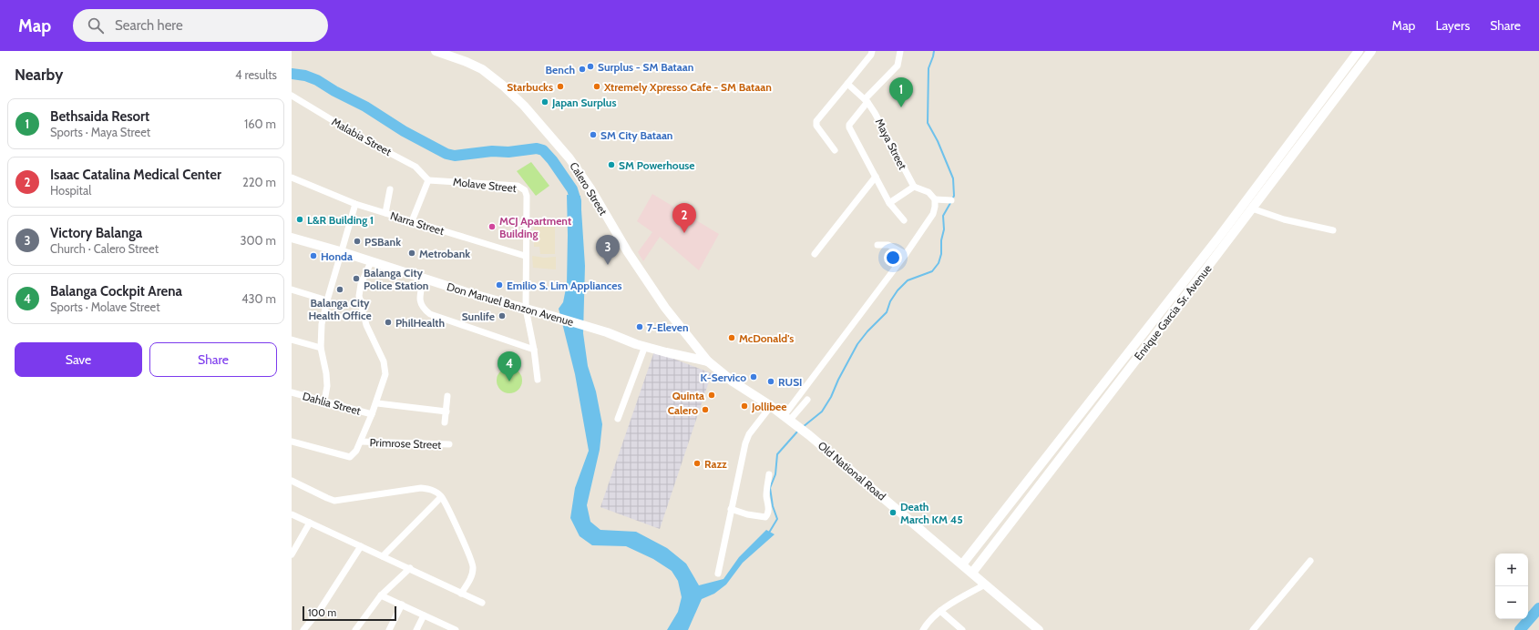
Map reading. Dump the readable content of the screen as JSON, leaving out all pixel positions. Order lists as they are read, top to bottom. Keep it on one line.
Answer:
{"streets":{"main road":["Calero Street","Don Manuel Banzon Avenue","Enrique Garcia Sr. Avenue","Old National Road"],"street":["Malabia Street","Maya Street","Molave Street","Narra Street","Dahlia Street","Primrose Street"]},"crossings":[["Malabia Street","Molave Street"],["Molave Street","Narra Street"],["Molave Street","Don Manuel Banzon Avenue"],["Calero Street","Don Manuel Banzon Avenue"],["Calero Street","Old National Road"],["Don Manuel Banzon Avenue","Primrose Street"],["Don Manuel Banzon Avenue","Old National Road"],["Enrique Garcia Sr. Avenue","Old National Road"],["Dahlia Street","Primrose Street"]],"places":["Surplus - SM Bataan","Bench","Starbucks","Xtremely Xpresso Cafe - SM Bataan","Japan Surplus","SM City Bataan","SM Powerhouse","L&R Building 1","MCJ Apartment Building","PSBank","Metrobank","Honda","Balanga City Police Station","Emilio S. Lim Appliances","Balanga City Health Office","Sunlife","PhilHealth","7-Eleven","McDonald's","K-Servico","RUSI","Quinta","Jollibee","Calero","Razz","Death March KM 45"],"scale_bar":"100 m","page":{"header":"Map","search":"Search here","nav":["Map","Layers","Share"],"heading":["Nearby","4 results"],"pins":["1","2","3","4"],"list":[{"mark":"1","name":"Bethsaida Resort","note":"Sports · Maya Street","value":"160 m"},{"mark":"2","name":"Isaac Catalina Medical Center","note":"Hospital","value":"220 m"},{"mark":"3","name":"Victory Balanga","note":"Church · Calero Street","value":"300 m"},{"mark":"4","name":"Balanga Cockpit Arena","note":"Sports · Molave Street","value":"430 m"}],"buttons":["Save","Share"],"map_buttons":["+","−"],"scale":"100 m"}}
